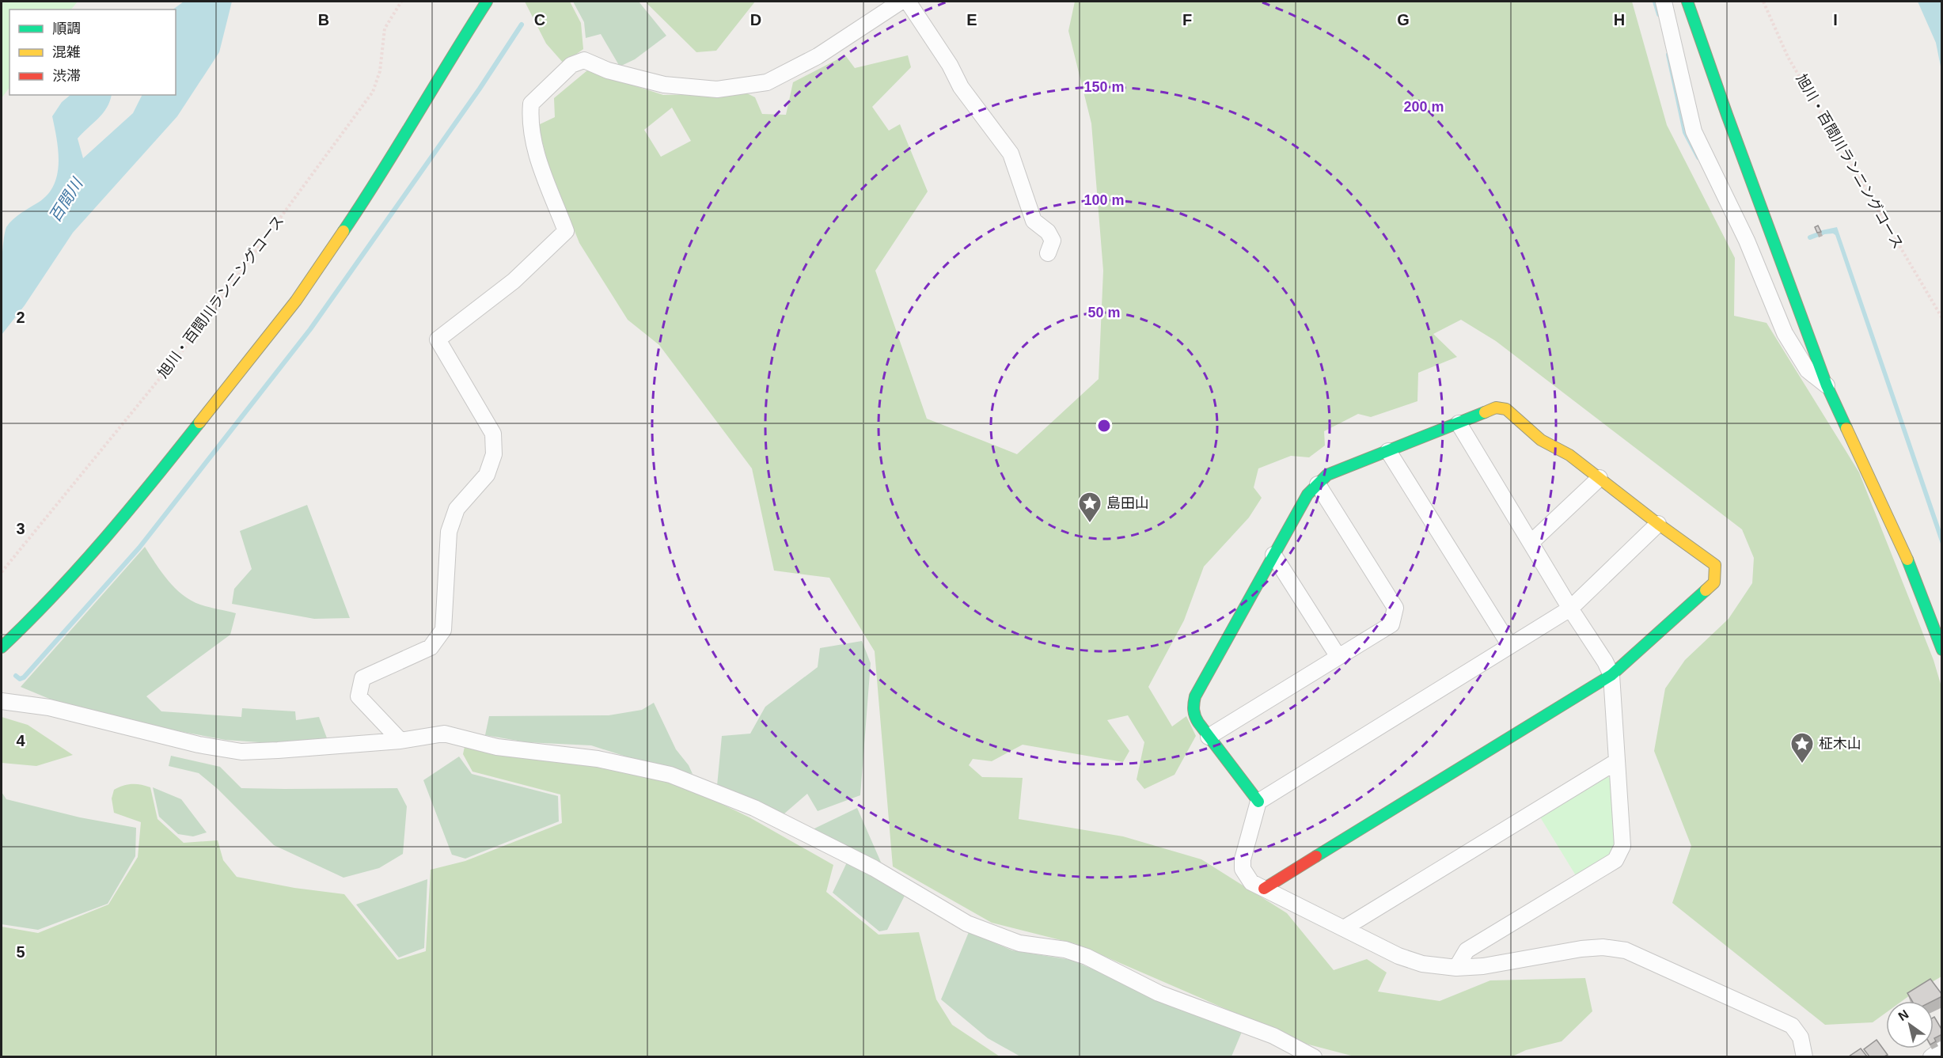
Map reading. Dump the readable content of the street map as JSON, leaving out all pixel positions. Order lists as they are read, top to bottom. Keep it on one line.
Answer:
{"streets":{"path":["旭川・百間川ランニングコース"]},"water":["百間川"],"places":{"place":["島田山","柾木山"]},"legend":["順調","混雑","渋滞"],"north":"top left","grid":{"columns":["B","C","D","E","F","G","H","I"],"rows":["2","3","4","5"]},"rings":["150 m","200 m","100 m","50 m"]}
